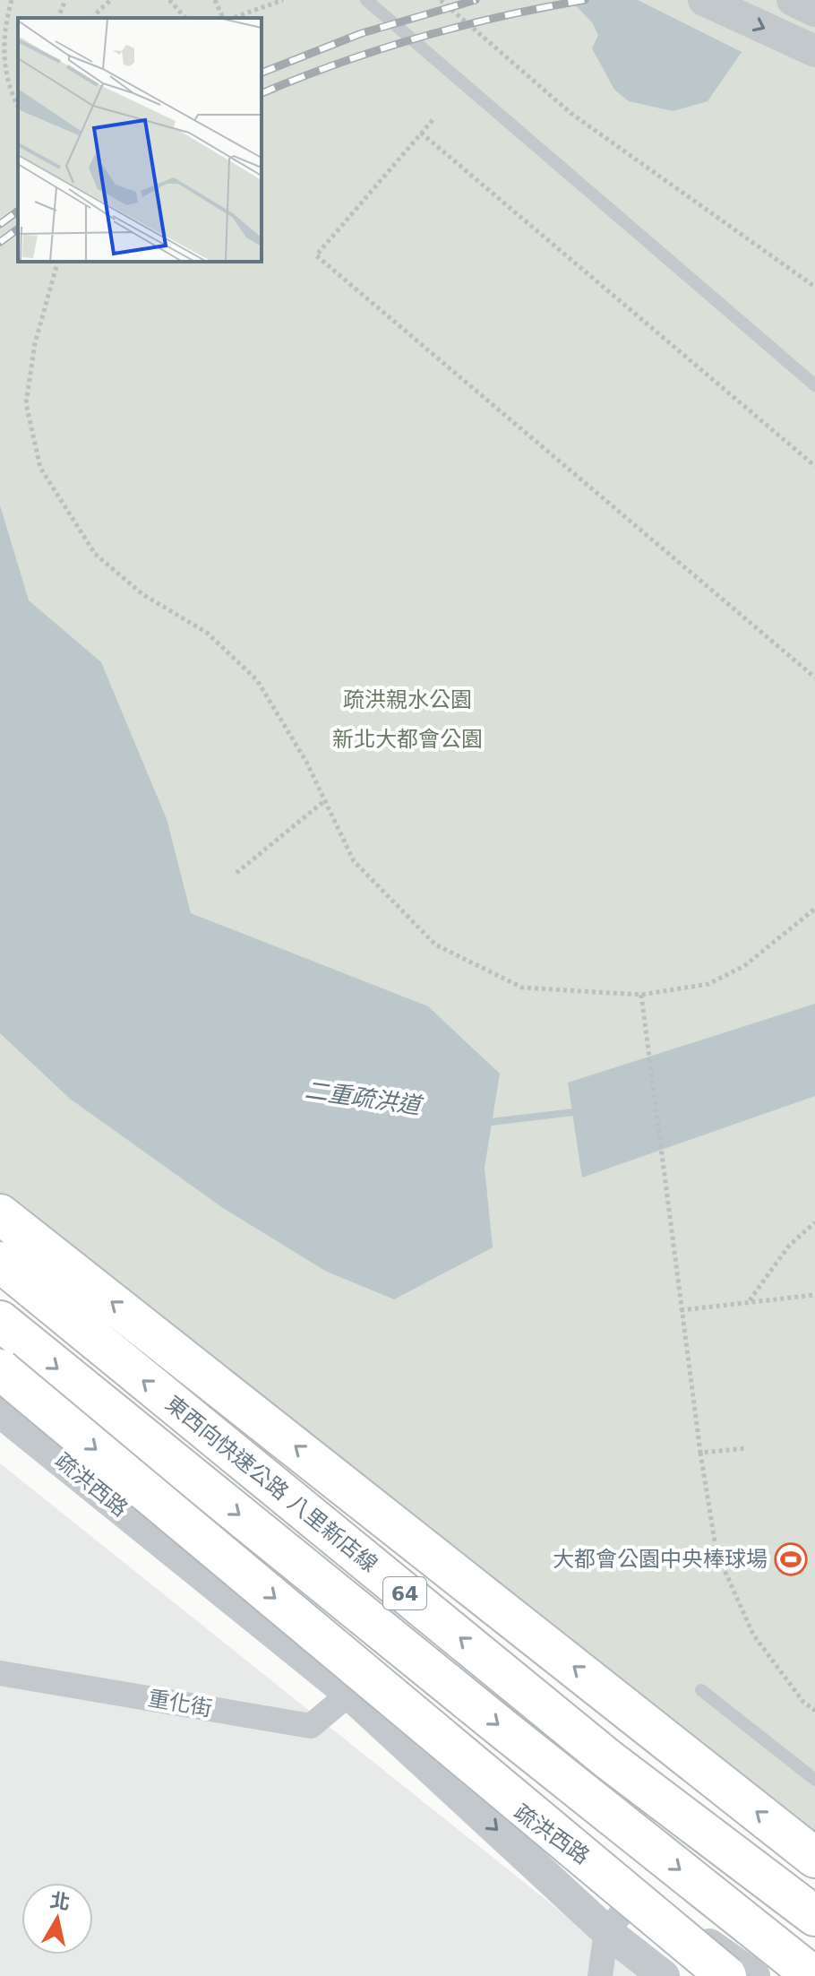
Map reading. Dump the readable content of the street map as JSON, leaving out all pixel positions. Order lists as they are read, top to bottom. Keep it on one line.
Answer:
{"streets":{"highway":["東西向快速公路 八里新店線","64"],"street":["疏洪西路","重化街"]},"crossings":[["疏洪西路","重化街"]],"water":["二重疏洪道"],"parks":["疏洪親水公園","新北大都會公園"],"places":{"sports":["大都會公園中央棒球場"]},"north":"top"}
